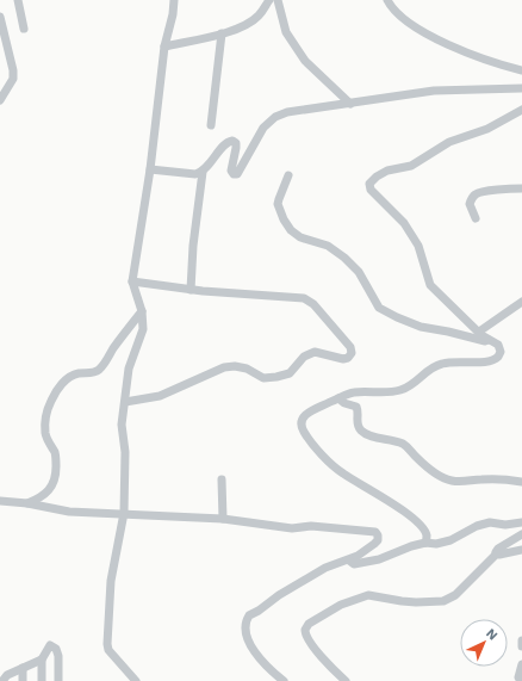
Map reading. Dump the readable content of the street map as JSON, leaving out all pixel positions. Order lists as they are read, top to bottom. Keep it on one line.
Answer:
{"north":"top right"}
